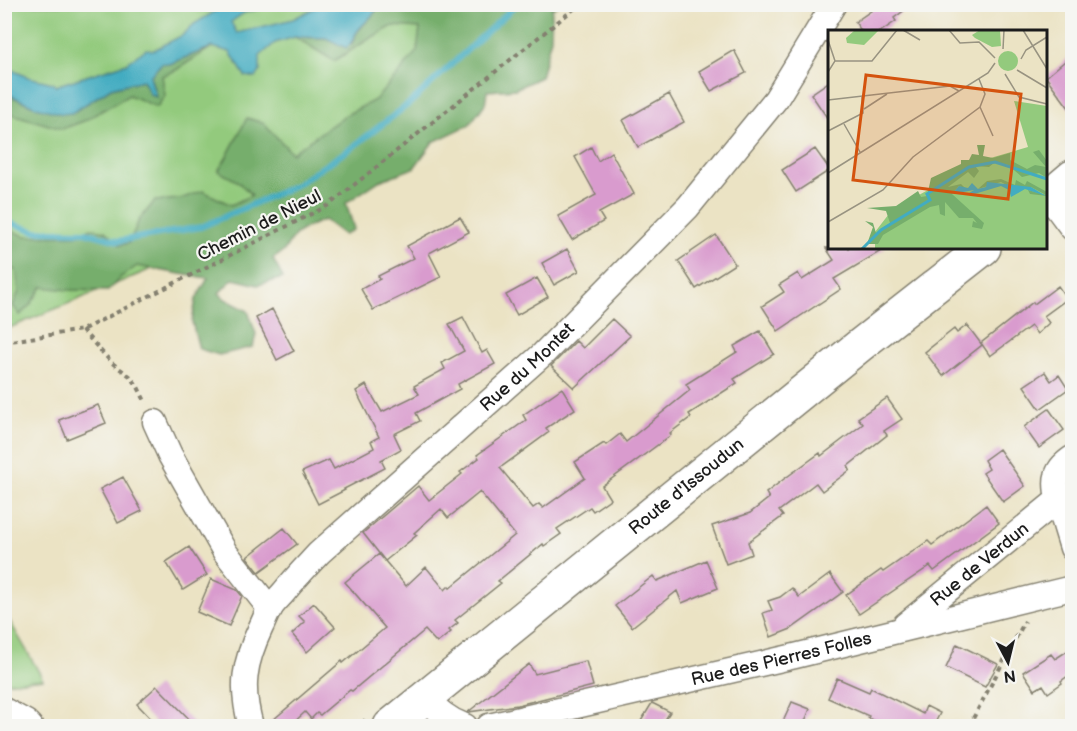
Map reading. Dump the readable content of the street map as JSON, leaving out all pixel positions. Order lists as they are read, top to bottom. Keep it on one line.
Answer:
{"streets":{"main road":["Route d'Issoudun"],"street":["Rue du Montet","Rue de Verdun","Rue des Pierres Folles"],"path":["Chemin de Nieul"]},"crossings":[["Rue de Verdun","Rue des Pierres Folles"]],"north":"bottom"}
